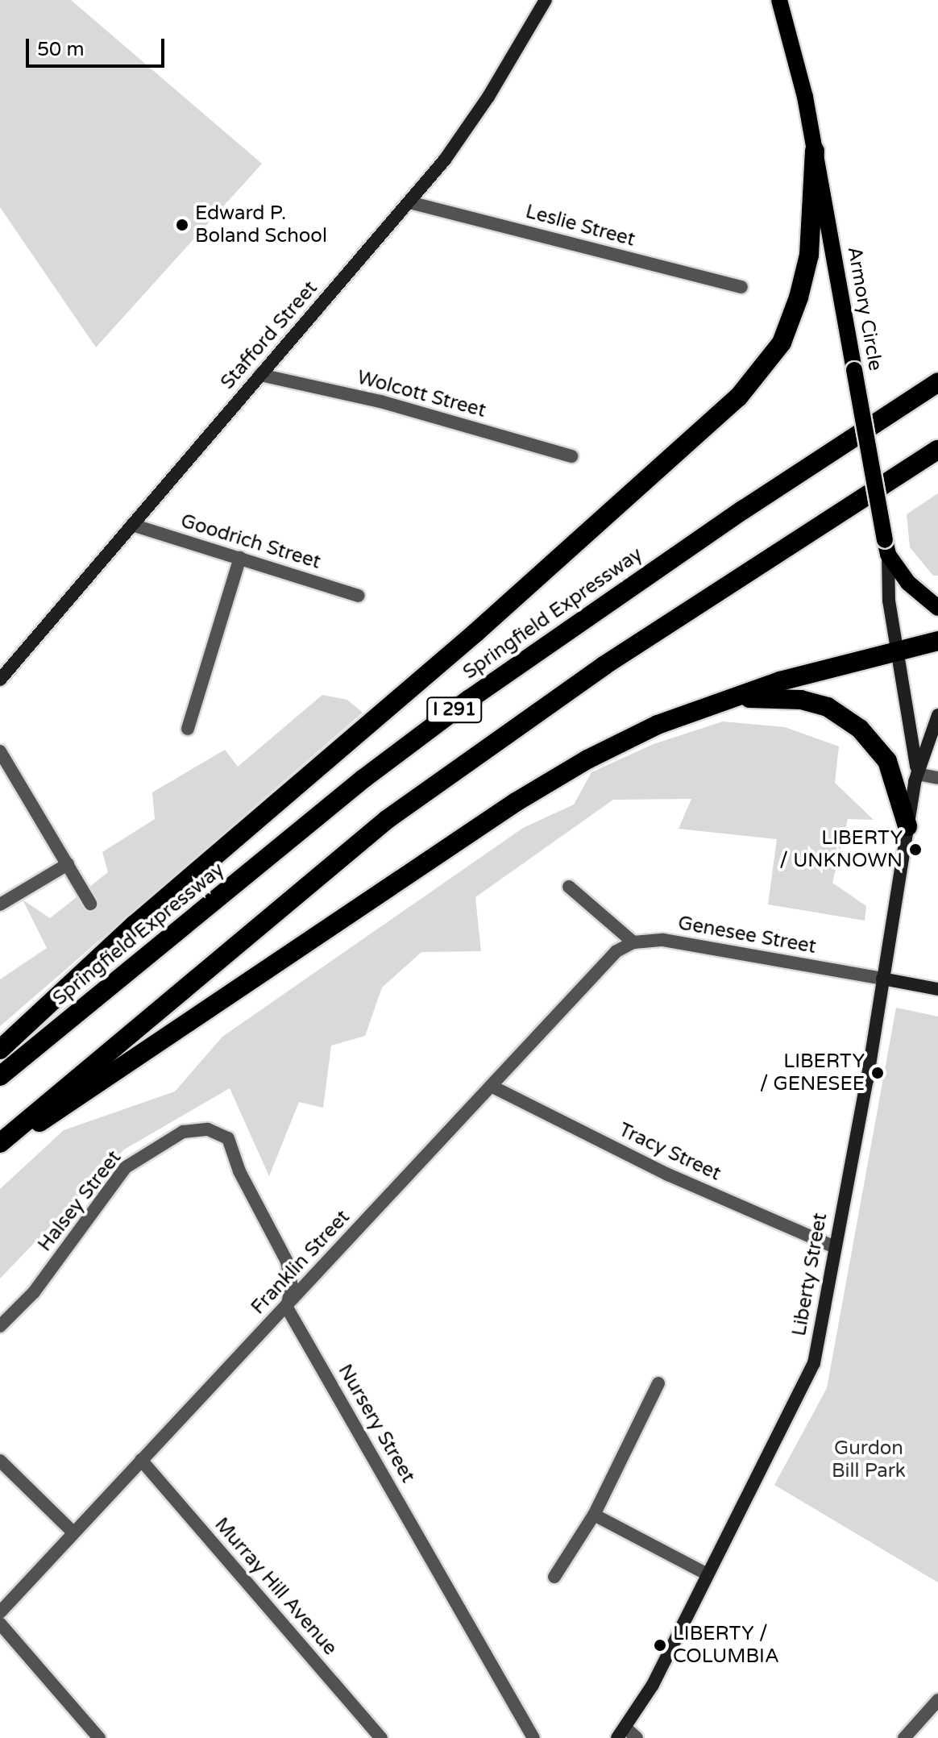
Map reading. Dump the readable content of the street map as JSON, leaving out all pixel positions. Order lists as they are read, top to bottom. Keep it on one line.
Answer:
{"streets":{"highway":["Springfield Expressway","I 291"],"main road":["Armory Circle","Stafford Street","Genesee Street","Liberty Street"],"street":["Leslie Street","Wolcott Street","Goodrich Street","Tracy Street","Halsey Street","Franklin Street","Nursery Street","Murray Hill Avenue"]},"crossings":[["Leslie Street","Stafford Street"],["Armory Circle","Liberty Street"],["Stafford Street","Wolcott Street"],["Stafford Street","Goodrich Street"],["Genesee Street","Franklin Street"],["Genesee Street","Liberty Street"],["Tracy Street","Franklin Street"],["Tracy Street","Liberty Street"],["Halsey Street","Franklin Street"],["Halsey Street","Nursery Street"],["Franklin Street","Nursery Street"],["Franklin Street","Murray Hill Avenue"]],"parks":["Gurdon Bill Park"],"places":["Edward P. Boland School","LIBERTY / UNKNOWN","LIBERTY / GENESEE","LIBERTY / COLUMBIA"],"scale_bar":"50 m"}
